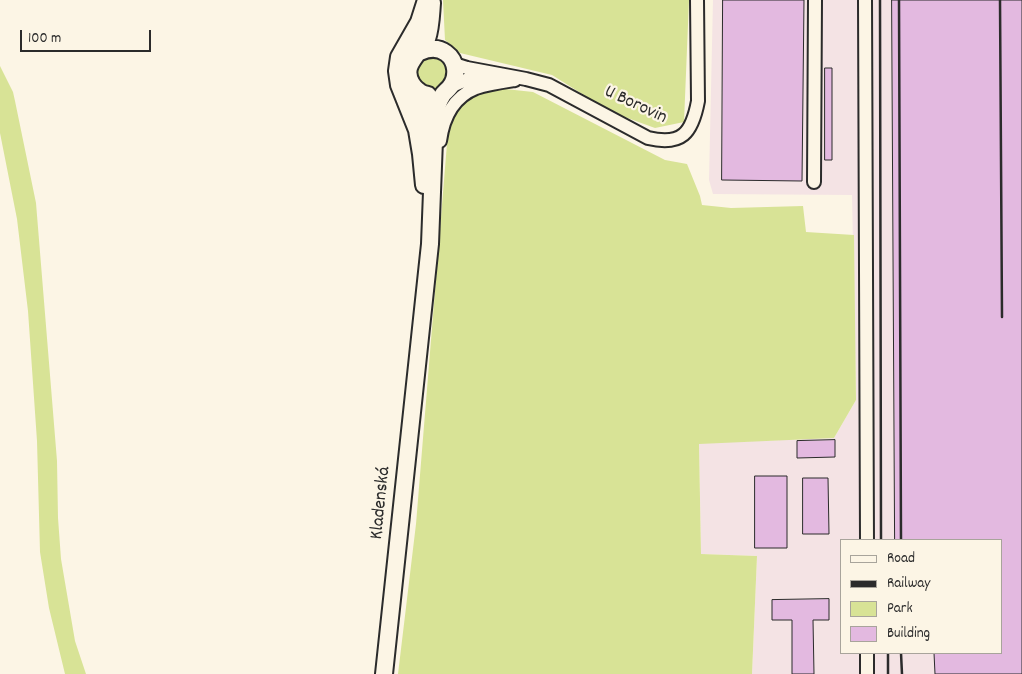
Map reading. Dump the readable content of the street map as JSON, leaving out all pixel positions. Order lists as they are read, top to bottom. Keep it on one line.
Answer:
{"streets":{"main road":["Kladenská"],"street":["U Borovin"]},"legend":["Road","Railway","Park","Building"],"scale_bar":"100 m"}
